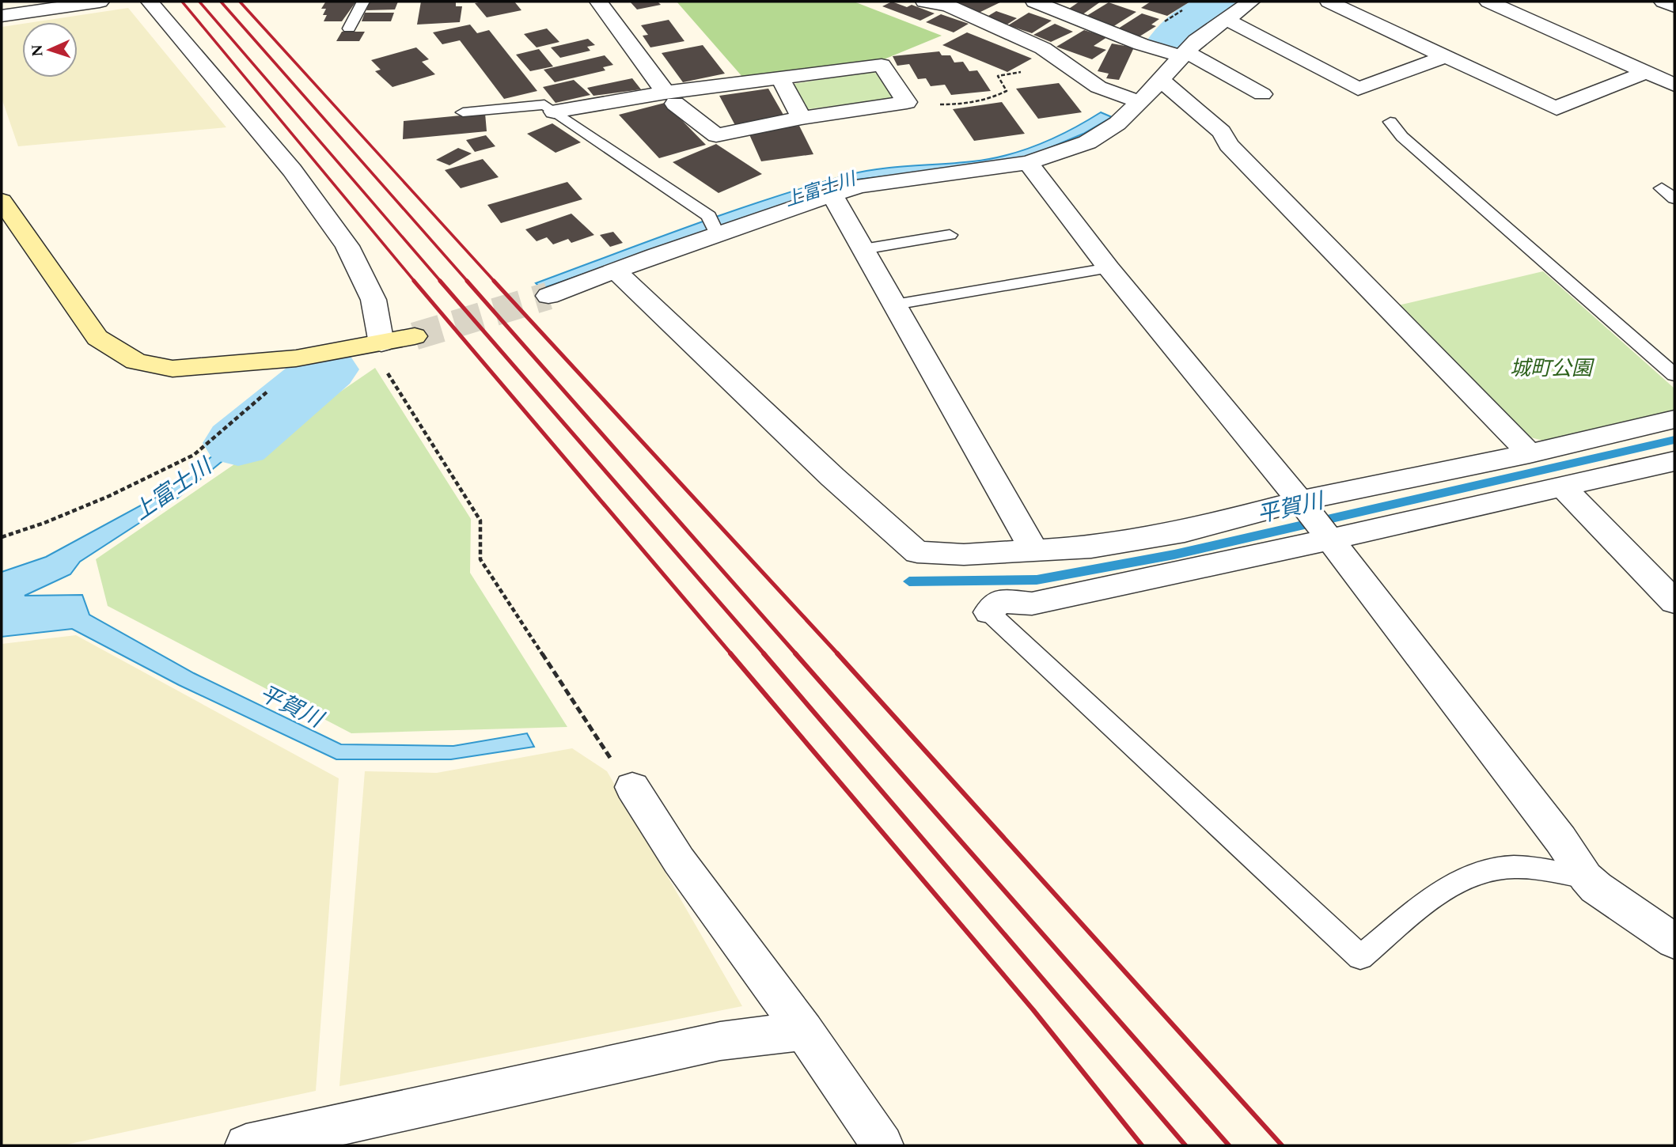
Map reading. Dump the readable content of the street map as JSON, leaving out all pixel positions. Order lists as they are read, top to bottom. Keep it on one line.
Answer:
{"water":["上富士川","平賀川"],"parks":["城町公園"],"north":"left"}
